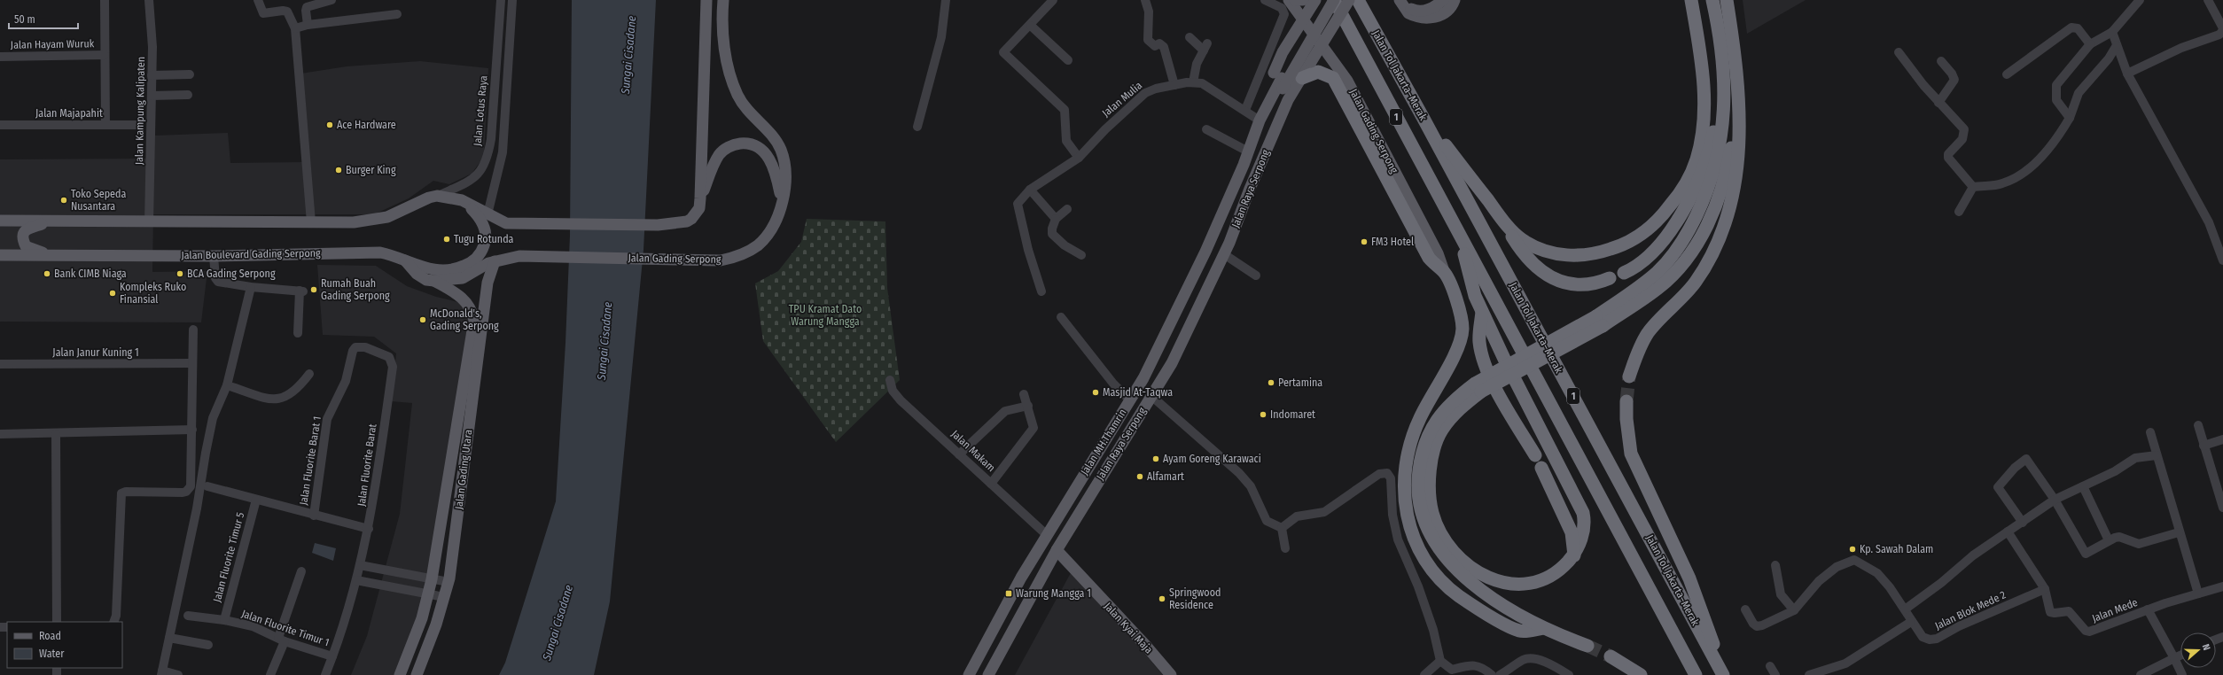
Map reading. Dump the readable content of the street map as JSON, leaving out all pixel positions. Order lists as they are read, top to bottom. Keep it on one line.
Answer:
{"streets":{"highway":["Jalan Tol Jakarta–Merak","1"],"main road":["Jalan Gading Serpong","Jalan Raya Serpong","Jalan Boulevard Gading Serpong","Jalan MH.Thamrin","Jalan Gading Utara","Jalan Kyai Maja"],"street":["Jalan Hayam Wuruk","Jalan Mulia","Jalan Kampung Kalipaten","Jalan Lotus Raya","Jalan Majapahit","Jalan Janur Kuning 1","Jalan Makam","Jalan Fluorite Barat 1","Jalan Fluorite Barat","Jalan Fluorite Timur 5","Jalan Blok Mede 2","Jalan Mede","Jalan Fluorite Timur 1"]},"crossings":[["Jalan Mulia","Jalan Raya Serpong"],["Jalan Gading Serpong","Jalan Gading Utara"],["Jalan Raya Serpong","Jalan MH.Thamrin"],["Jalan Raya Serpong","Jalan Kyai Maja"],["Jalan MH.Thamrin","Jalan Makam"],["Jalan Fluorite Barat 1","Jalan Fluorite Barat"],["Jalan Fluorite Barat","Jalan Fluorite Timur 1"],["Jalan Fluorite Timur 5","Jalan Fluorite Timur 1"],["Jalan Blok Mede 2","Jalan Mede"]],"water":["Sungai Cisadane"],"parks":["TPU Kramat Dato Warung Mangga"],"places":{"other":["Ace Hardware","Burger King","Toko Sepeda Nusantara","Tugu Rotunda","FM3 Hotel","Bank CIMB Niaga","BCA Gading Serpong","Rumah Buah Gading Serpong","Kompleks Ruko Finansial","McDonald's, Gading Serpong","Pertamina","Masjid At-Taqwa","Indomaret","Ayam Goreng Karawaci","Alfamart","Kp. Sawah Dalam","Springwood Residence"],"transit":["Warung Mangga 1"]},"legend":["Road","Water"],"scale_bar":"50 m","north":"right"}
